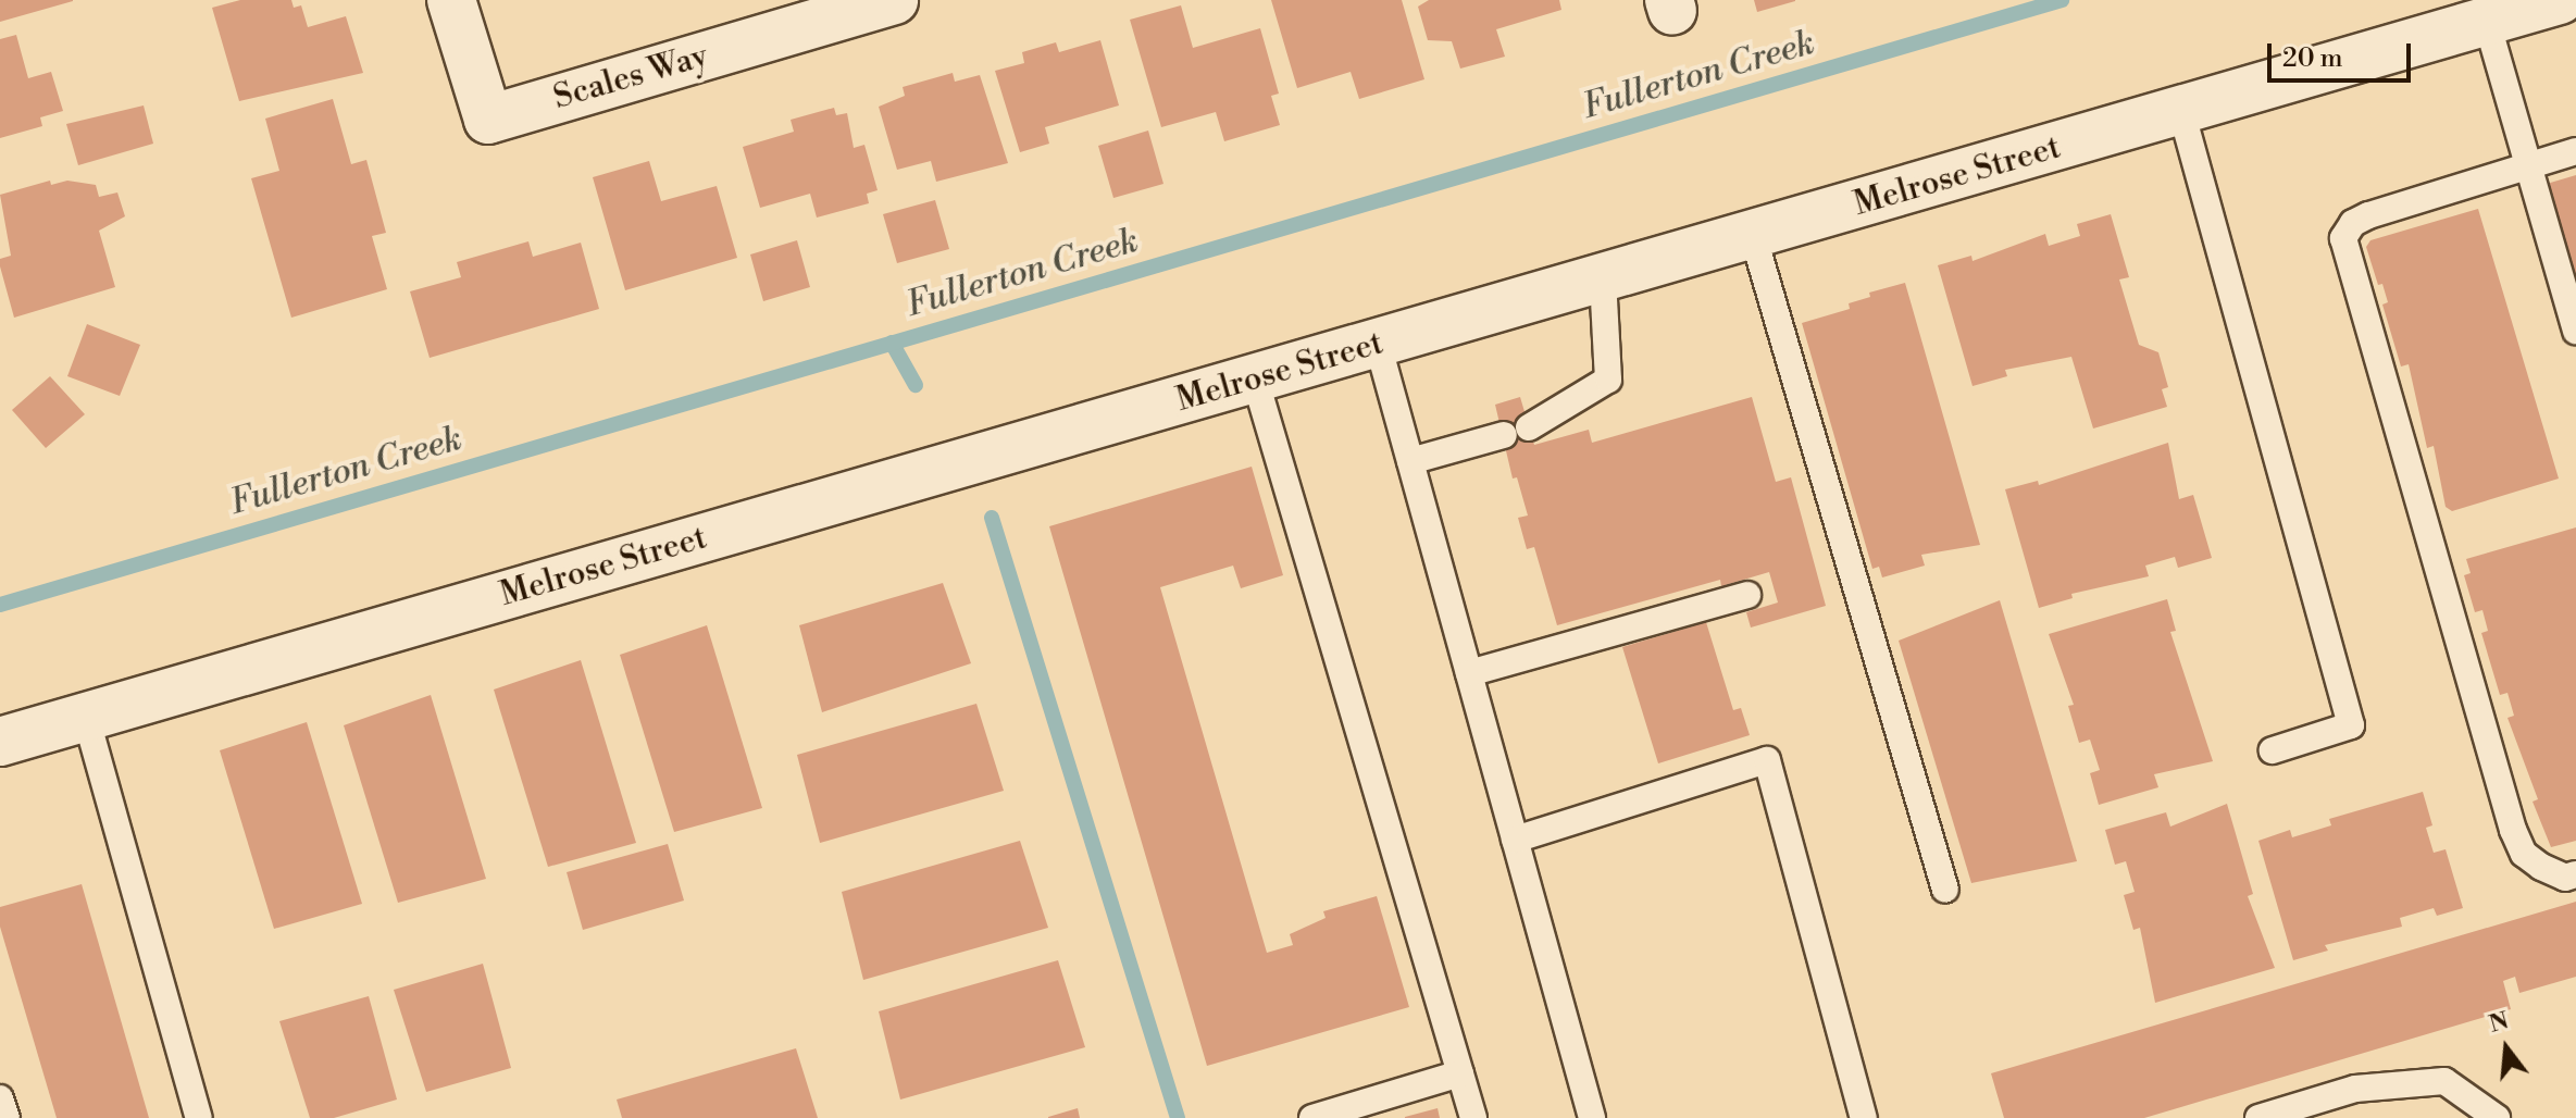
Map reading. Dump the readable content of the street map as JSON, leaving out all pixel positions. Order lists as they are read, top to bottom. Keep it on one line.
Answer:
{"streets":{"street":["Scales Way","Melrose Street"]},"water":["Fullerton Creek"],"scale_bar":"20 m","north":"top"}
